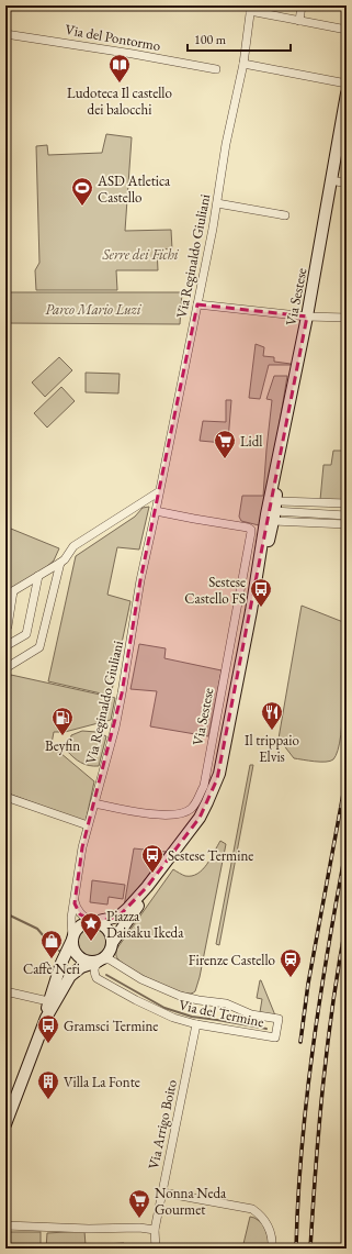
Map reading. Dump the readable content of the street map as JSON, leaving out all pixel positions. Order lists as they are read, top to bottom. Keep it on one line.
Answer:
{"streets":{"main road":["Via Sestese"],"street":["Via del Pontormo","Via Reginaldo Giuliani","Via del Termine","Via Arrigo Boito"]},"crossings":[["Via Reginaldo Giuliani","Via Sestese"],["Via Reginaldo Giuliani","Via del Termine"],["Via Sestese","Via del Termine"],["Via del Termine","Via Arrigo Boito"]],"parks":["Serre dei Fichi","Parco Mario Luzi"],"places":{"library":["Ludoteca Il castello dei balocchi"],"sports":["ASD Atletica Castello"],"supermarket":["Lidl","Nonna Neda Gourmet"],"bus stop":["Sestese Castello FS","Sestese Termine","Gramsci Termine"],"restaurant":["Il trippaio Elvis"],"fuel station":["Beyfin"],"place":["Piazza Daisaku Ikeda"],"shop":["Caffè Neri"],"station":["Firenze Castello"],"building":["Villa La Fonte"]},"scale_bar":"100 m"}
